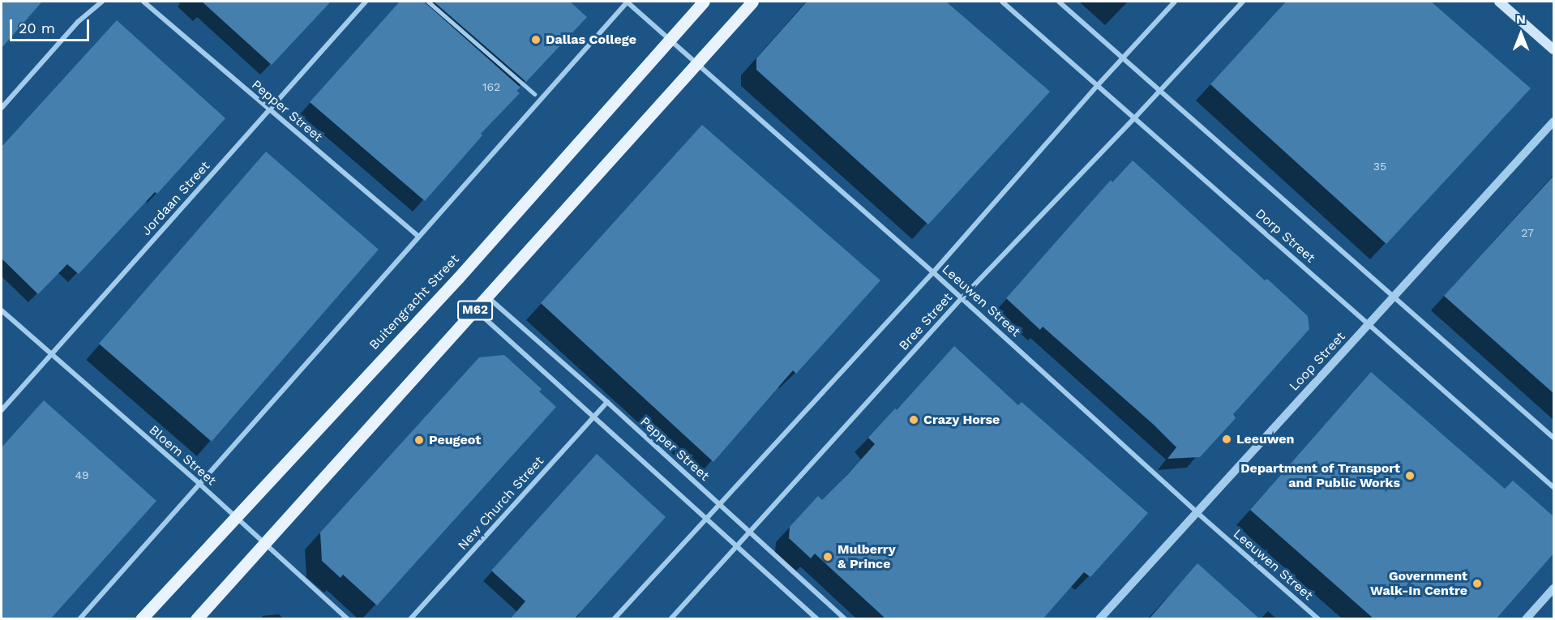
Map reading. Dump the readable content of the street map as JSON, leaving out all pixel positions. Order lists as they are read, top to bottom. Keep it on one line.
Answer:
{"streets":{"main road":["Buitengracht Street","M62"],"street":["Pepper Street","Jordaan Street","Dorp Street","Leeuwen Street","Bree Street","Loop Street","Bloem Street","New Church Street"]},"crossings":[["Pepper Street","Jordaan Street"],["Pepper Street","M62"],["Pepper Street","Bree Street"],["Pepper Street","New Church Street"],["Jordaan Street","Bloem Street"],["Dorp Street","Bree Street"],["Dorp Street","Loop Street"],["Leeuwen Street","Buitengracht Street"],["Leeuwen Street","M62"],["Leeuwen Street","Bree Street"],["Leeuwen Street","Loop Street"],["Buitengracht Street","Bloem Street"],["M62","Bloem Street"]],"places":["Dallas College","Crazy Horse","Leeuwen","Peugeot","Department of Transport and Public Works","Mulberry & Prince","Government Walk-In Centre"],"house_numbers":["162","35","27","49"],"scale_bar":"20 m","north":"top"}
